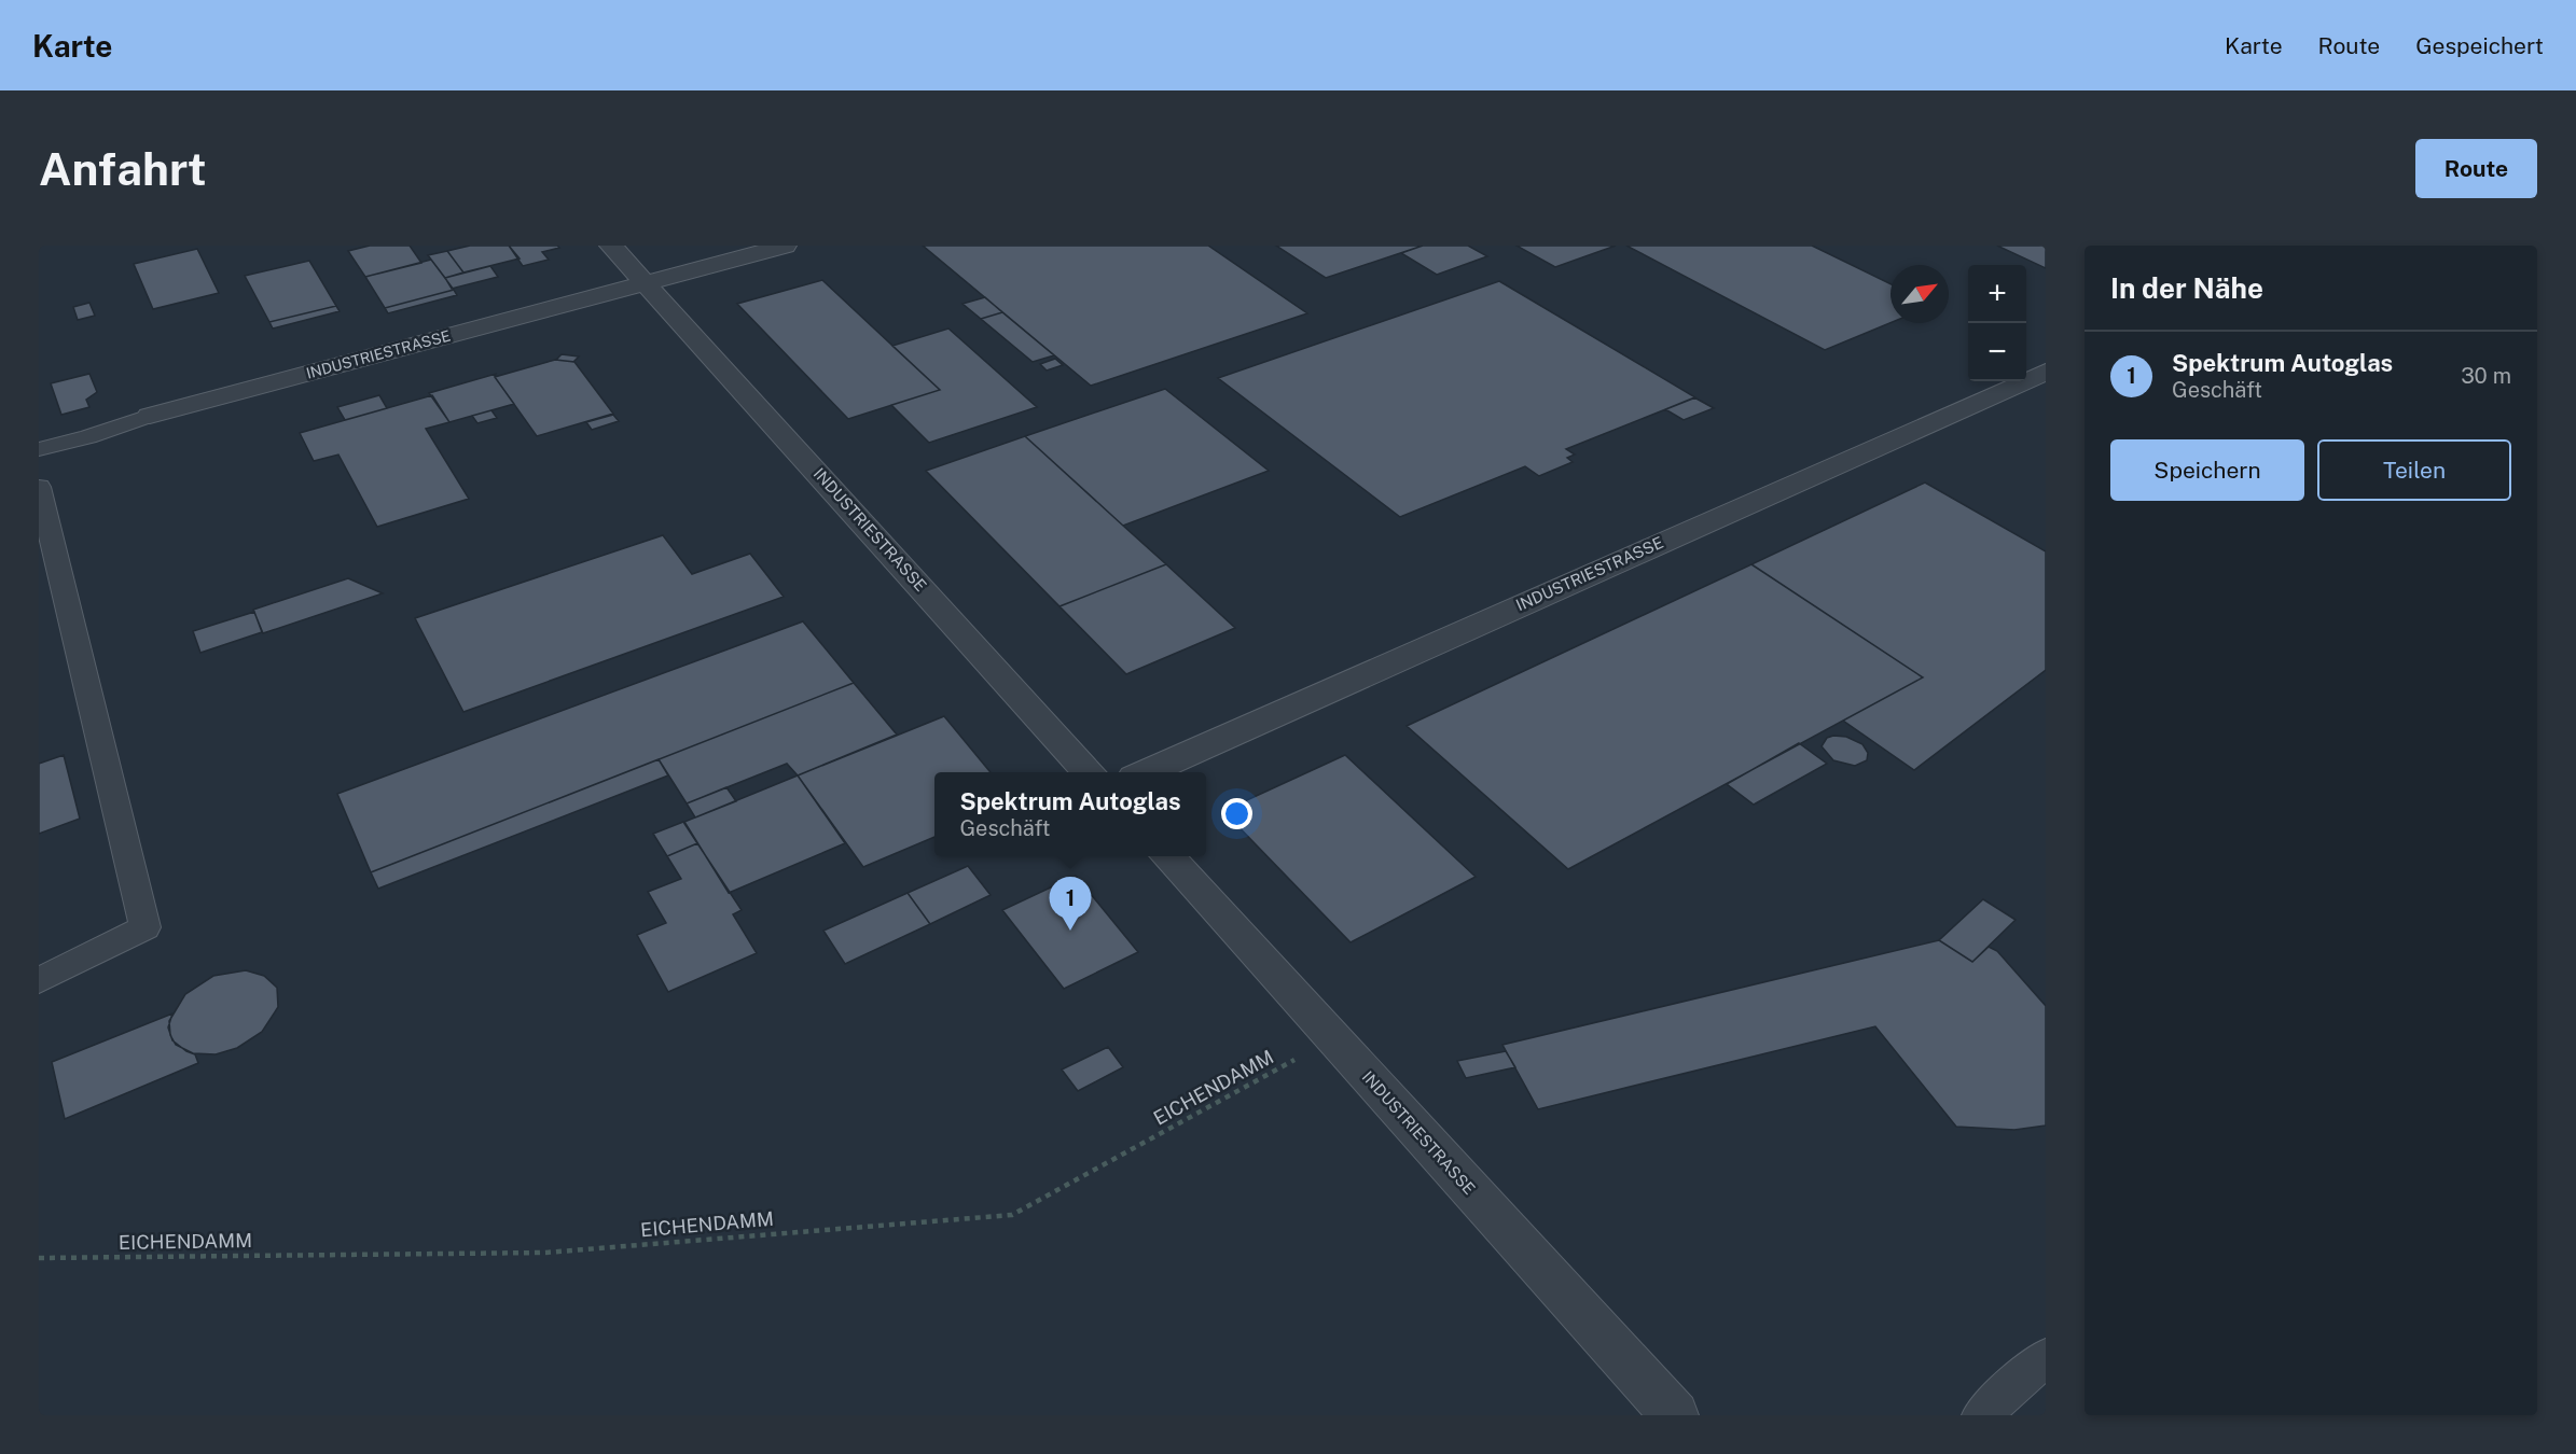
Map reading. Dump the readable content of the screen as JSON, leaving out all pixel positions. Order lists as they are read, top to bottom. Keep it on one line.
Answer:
{"streets":{"street":["INDUSTRIESTRASSE"],"path":["EICHENDAMM"]},"crossings":[["INDUSTRIESTRASSE","EICHENDAMM"]],"north":"top right","page":{"header":"Karte","nav":["Karte","Route","Gespeichert"],"buttons":["Route",["Speichern","Teilen"]],"title":"Anfahrt","heading":"In der Nähe","map_buttons":["+","−"],"list":[{"mark":"1","name":"Spektrum Autoglas","note":"Geschäft","value":"30 m"}],"popup":["Spektrum Autoglas","Geschäft"],"pins":"1"}}
